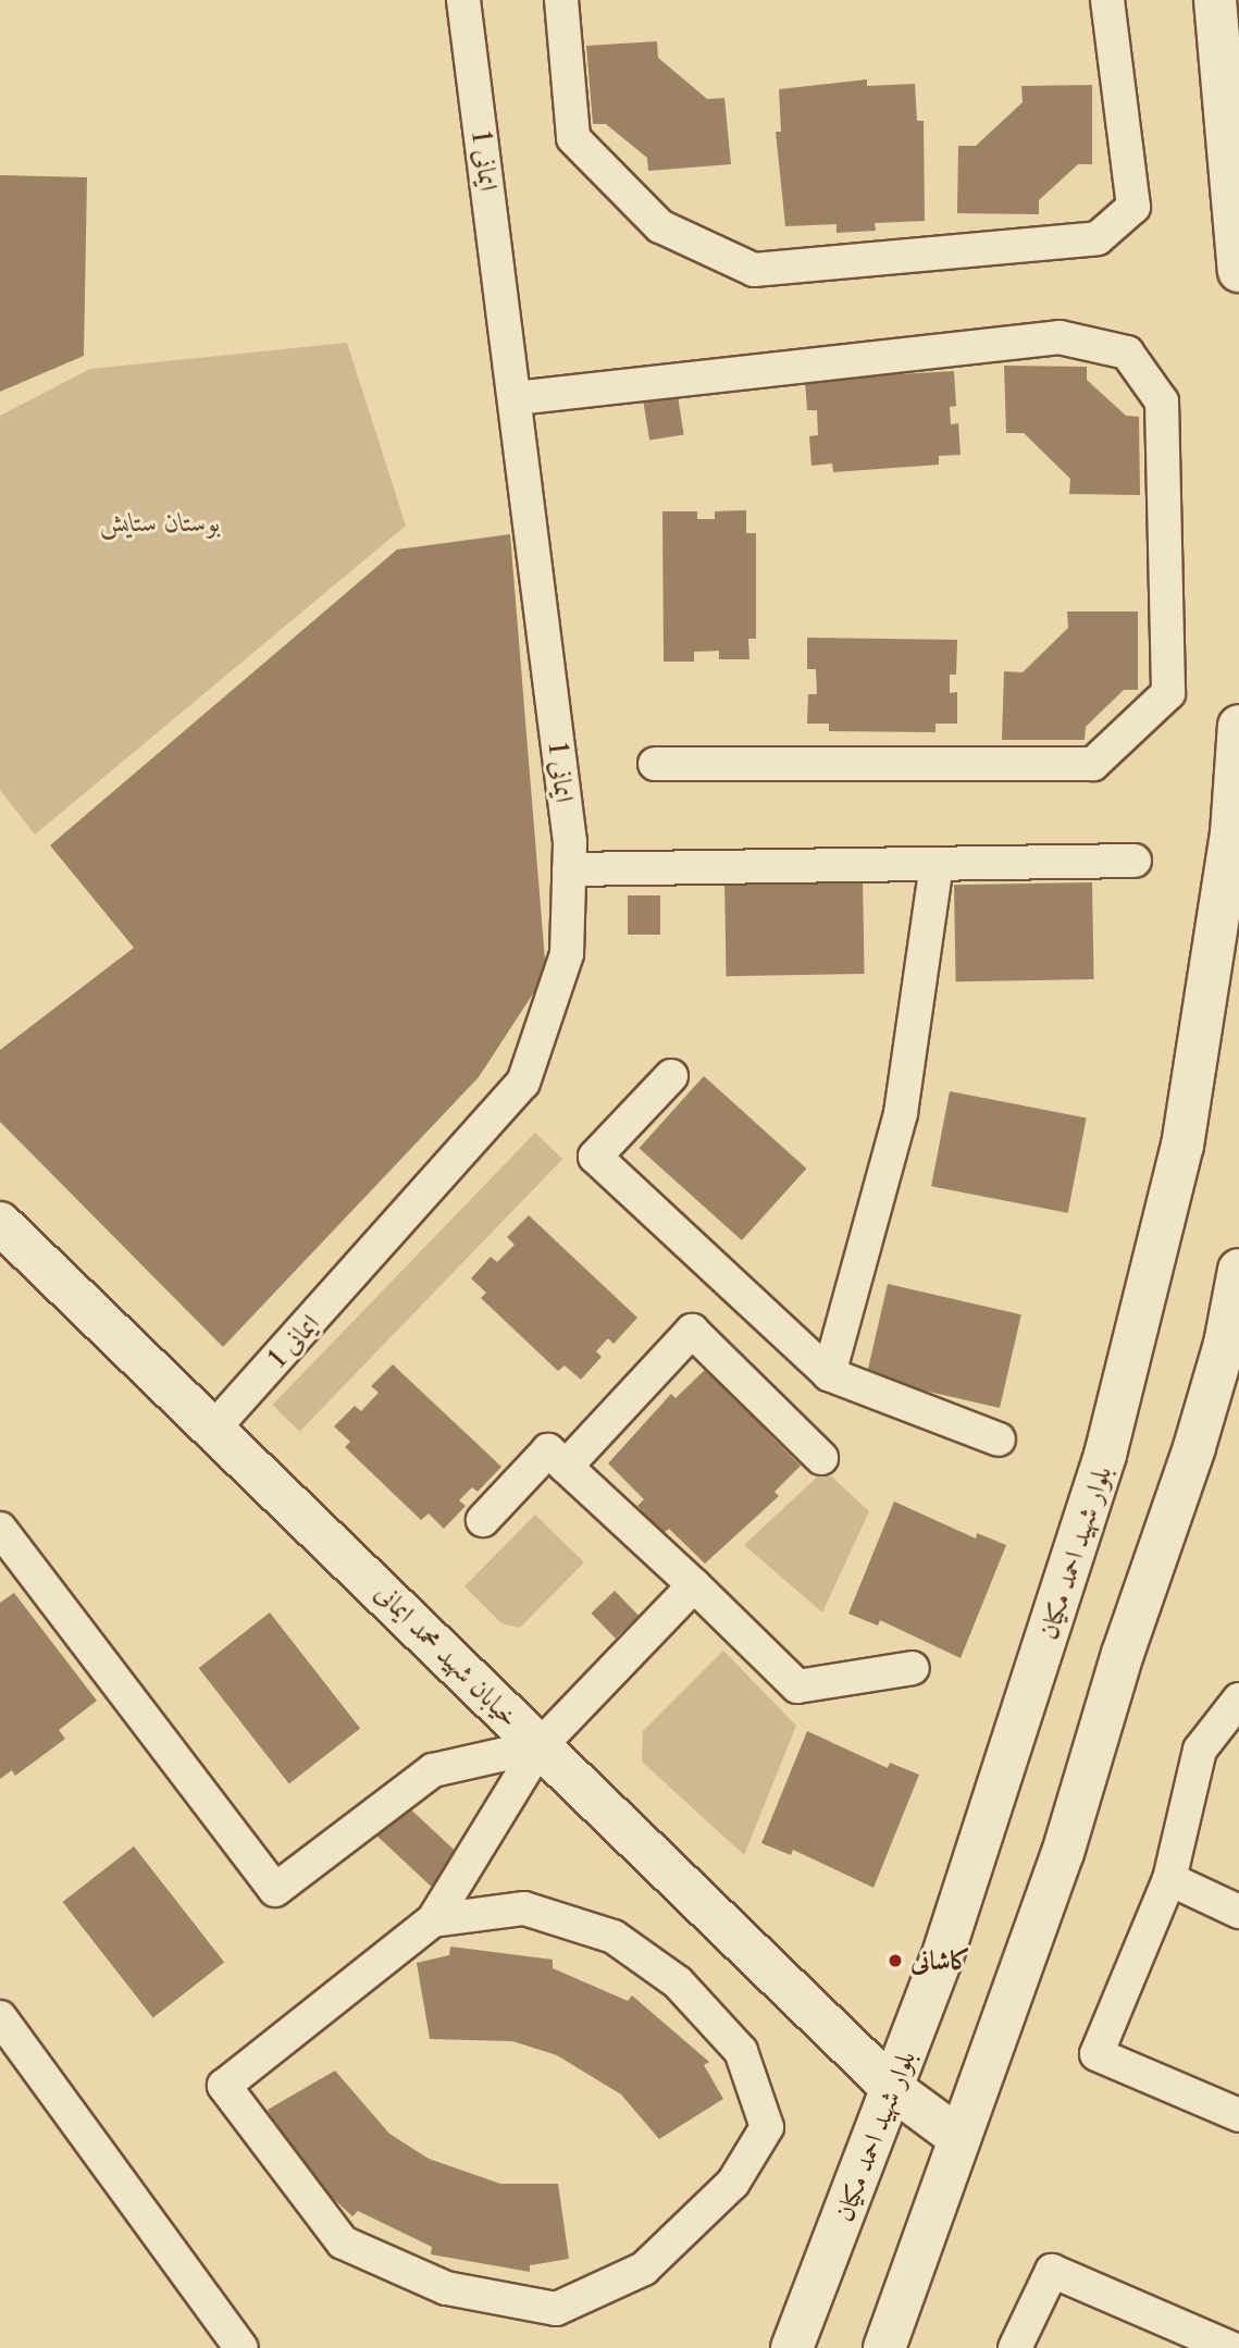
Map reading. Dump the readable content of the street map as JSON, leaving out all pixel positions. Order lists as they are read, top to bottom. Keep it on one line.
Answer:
{"streets":{"main road":["بلوار شهید احمد مکیان","خیابان شهید محمد ایمانی"],"street":["ایمانی 1"]},"crossings":[["ایمانی 1","خیابان شهید محمد ایمانی"],["بلوار شهید احمد مکیان","خیابان شهید محمد ایمانی"]],"parks":["بوستان ستایش"],"places":["کاشانی"]}
